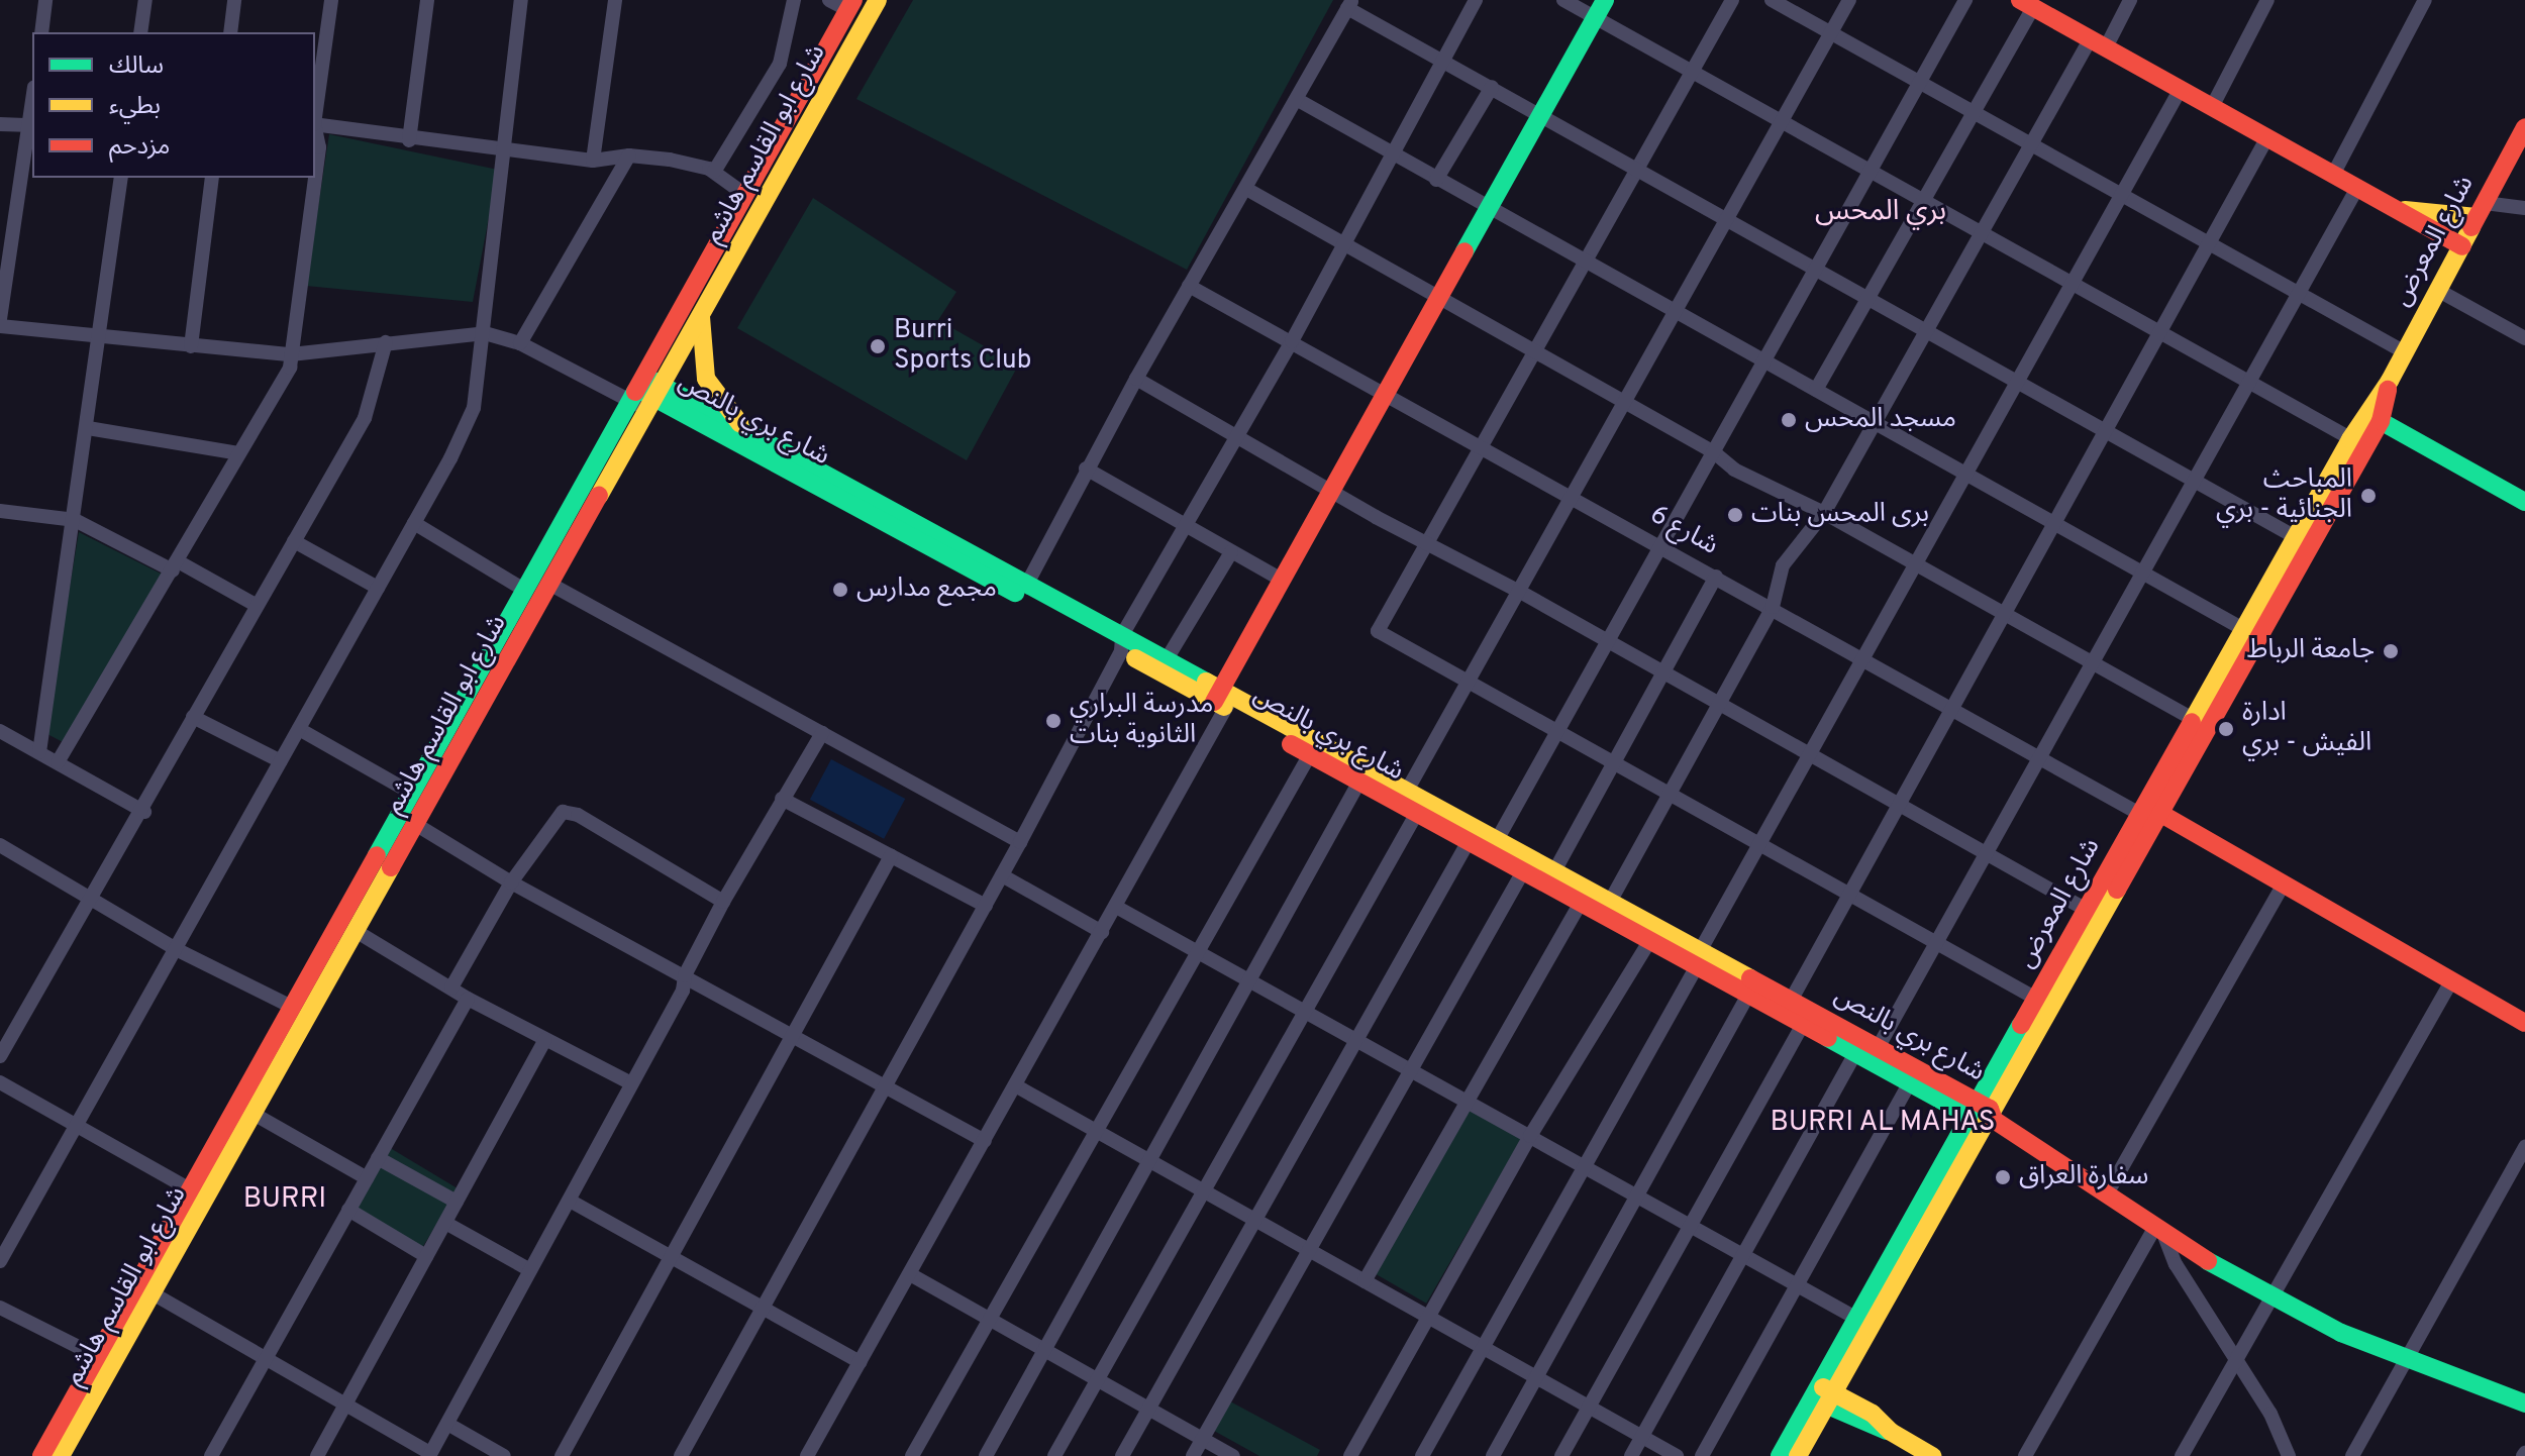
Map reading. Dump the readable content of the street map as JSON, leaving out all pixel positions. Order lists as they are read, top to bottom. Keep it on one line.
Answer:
{"streets":{"main road":["شارع ابو القاسم هاشم","شارع المعرض","شارع بري بالنص"],"street":["شارع 6"]},"crossings":[["شارع ابو القاسم هاشم","شارع بري بالنص"],["شارع المعرض","شارع بري بالنص"],["شارع المعرض","شارع 6"]],"districts":["بري المحس","BURRI AL MAHAS","BURRI"],"places":["Burri Sports Club","مسجد المحس","المباحث الجنائية - بري","برى المحس بنات","مجمع مدارس","جامعة الرباط","مدرسة البراري الثانوية بنات","ادارة الفيش - بري","سفارة العراق"],"legend":["سالك","بطيء","مزدحم"]}
